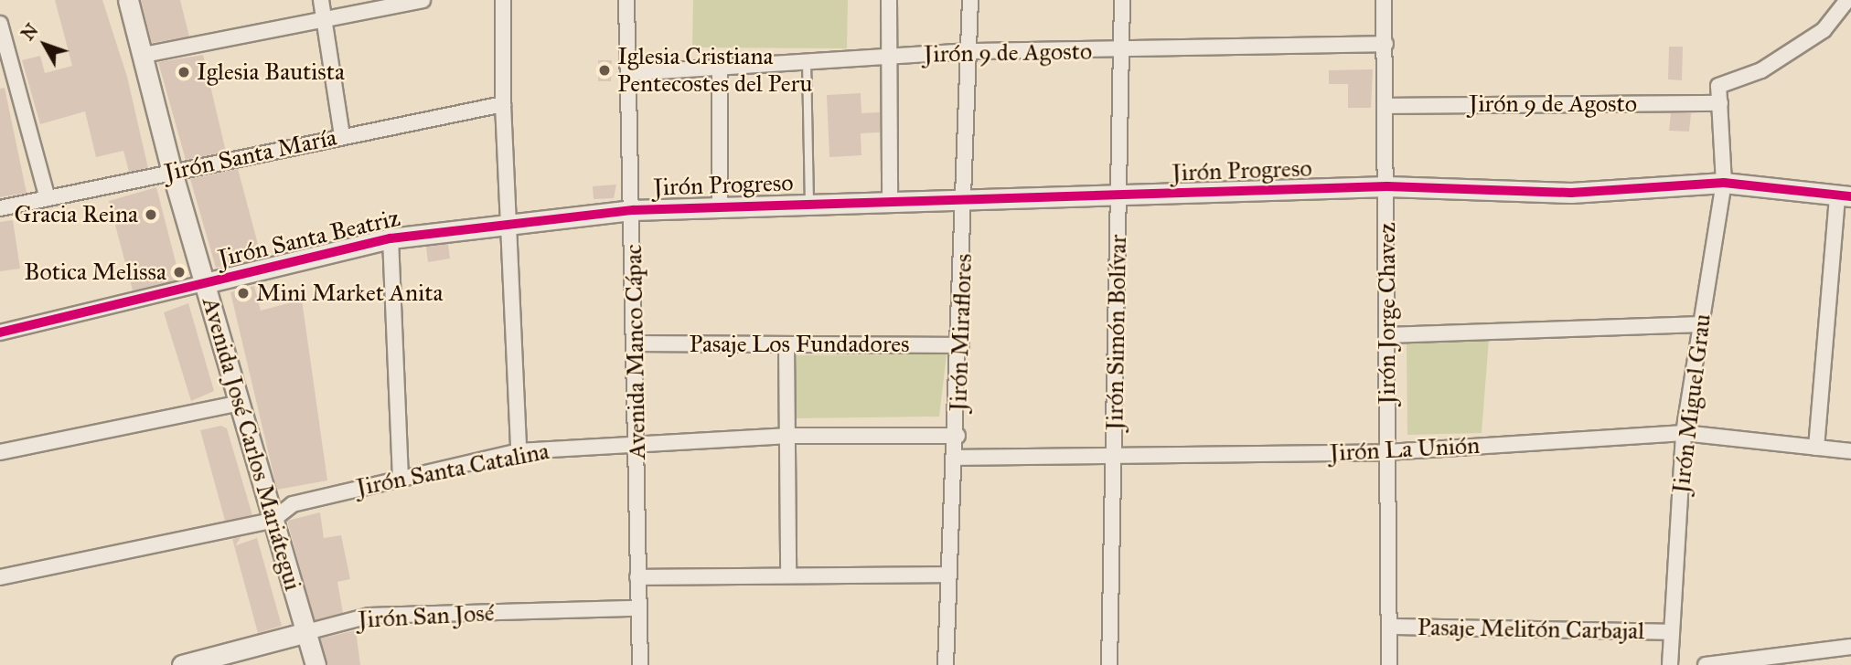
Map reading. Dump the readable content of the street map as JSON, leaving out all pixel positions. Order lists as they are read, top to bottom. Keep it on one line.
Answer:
{"streets":{"street":["Jirón 9 de Agosto","Jirón Santa María","Jirón Progreso","Jirón Santa Beatriz","Jirón Jorge Chavez","Jirón Miraflores","Jirón Simón Bolívar","Pasaje Los Fundadores","Avenida Manco Cápac","Jirón Miguel Grau","Avenida José Carlos Mariátegui","Jirón La Unión","Jirón Santa Catalina","Jirón San José","Pasaje Melitón Carbajal"]},"crossings":[["Jirón 9 de Agosto","Jirón Jorge Chavez"],["Jirón 9 de Agosto","Jirón Miraflores"],["Jirón 9 de Agosto","Jirón Simón Bolívar"],["Jirón 9 de Agosto","Avenida Manco Cápac"],["Jirón 9 de Agosto","Jirón Miguel Grau"],["Jirón Santa María","Avenida José Carlos Mariátegui"],["Jirón Progreso","Jirón Santa Beatriz"],["Jirón Progreso","Jirón Jorge Chavez"],["Jirón Progreso","Jirón Miraflores"],["Jirón Progreso","Jirón Simón Bolívar"],["Jirón Progreso","Avenida Manco Cápac"],["Jirón Progreso","Jirón Miguel Grau"],["Jirón Santa Beatriz","Avenida Manco Cápac"],["Jirón Santa Beatriz","Avenida José Carlos Mariátegui"],["Jirón Jorge Chavez","Jirón La Unión"],["Jirón Jorge Chavez","Pasaje Melitón Carbajal"],["Jirón Miraflores","Pasaje Los Fundadores"],["Jirón Miraflores","Jirón La Unión"],["Jirón Miraflores","Jirón Santa Catalina"],["Jirón Simón Bolívar","Jirón La Unión"],["Pasaje Los Fundadores","Avenida Manco Cápac"],["Avenida Manco Cápac","Jirón Santa Catalina"],["Avenida Manco Cápac","Jirón San José"],["Jirón Miguel Grau","Jirón La Unión"],["Jirón Miguel Grau","Pasaje Melitón Carbajal"],["Avenida José Carlos Mariátegui","Jirón Santa Catalina"],["Avenida José Carlos Mariátegui","Jirón San José"]],"places":["Iglesia Cristiana Pentecostes del Peru","Iglesia Bautista","Gracia Reina","Botica Melissa","Mini Market Anita"],"north":"top left"}
